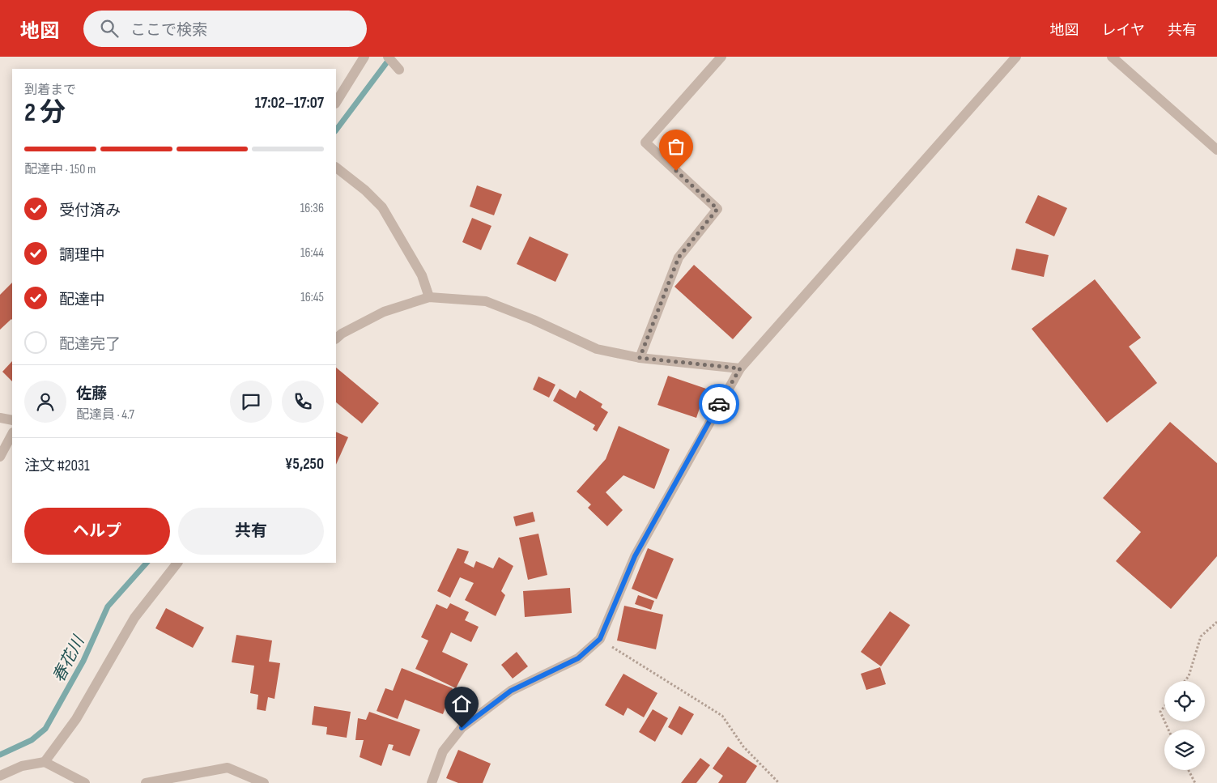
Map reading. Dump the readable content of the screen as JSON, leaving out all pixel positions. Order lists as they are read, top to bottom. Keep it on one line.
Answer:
{"water":["春花川"],"page":{"header":"地図","search":"ここで検索","nav":["地図","レイヤ","共有"],"heading":["2 分","到着まで","17:02–17:07"],"panel":["佐藤","配達員 · 4.7","注文 #2031","¥5,250"],"bar":"配達中 · 150 m","list":[["受付済み","16:36"],["調理中","16:44"],["配達中","16:45"],"配達完了"],"buttons":["ヘルプ","共有"]}}
